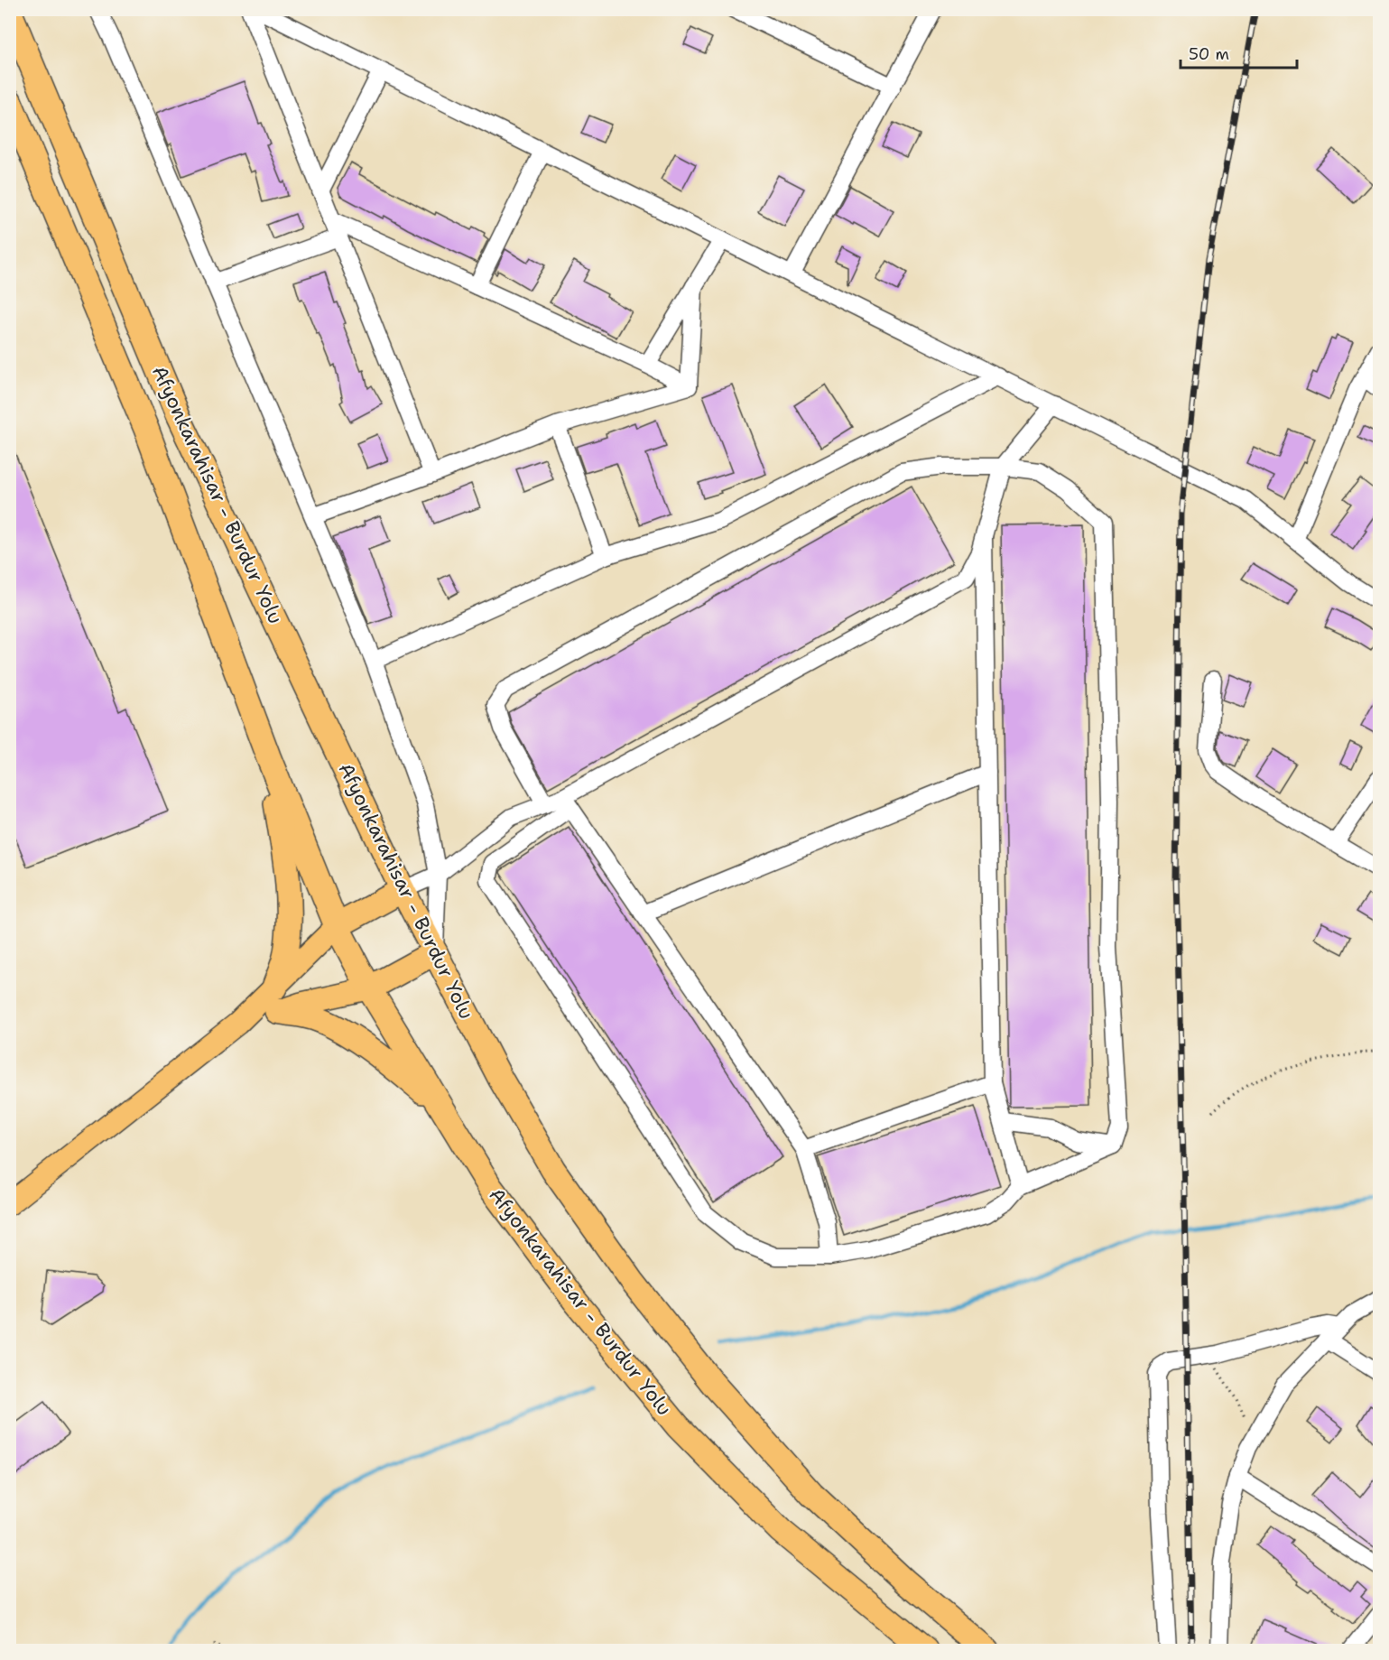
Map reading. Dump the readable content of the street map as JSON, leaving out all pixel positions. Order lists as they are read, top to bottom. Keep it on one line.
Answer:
{"streets":{"highway":["Afyonkarahisar - Burdur Yolu"]},"scale_bar":"50 m"}
